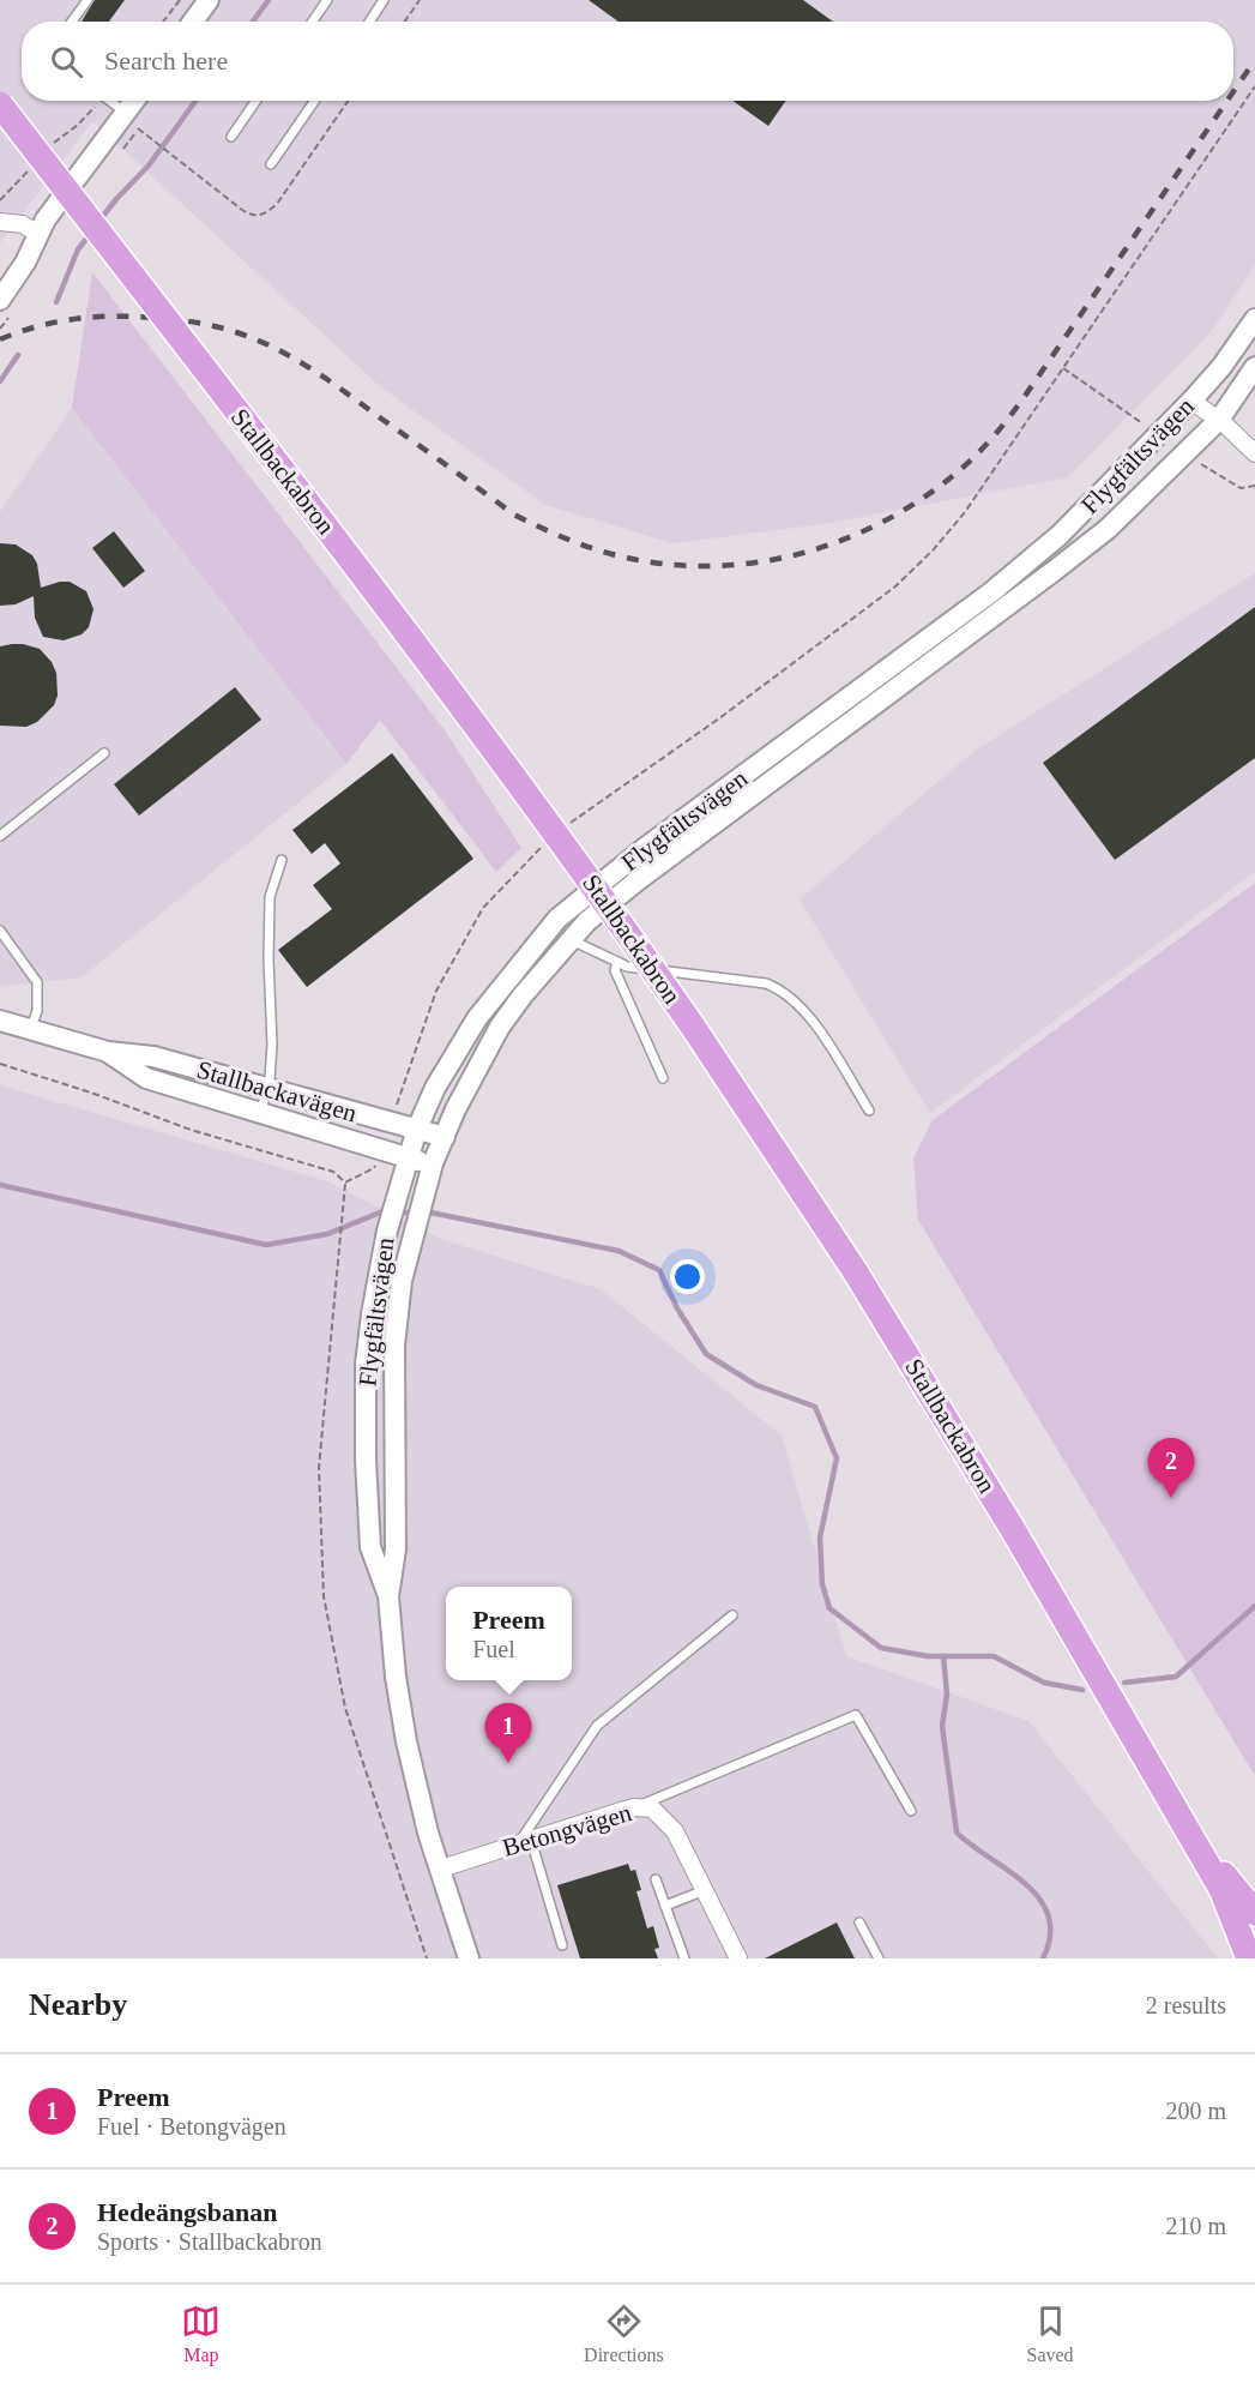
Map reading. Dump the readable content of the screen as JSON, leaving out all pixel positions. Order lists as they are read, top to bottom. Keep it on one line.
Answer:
{"streets":{"highway":["Stallbackabron"],"street":["Flygfältsvägen","Stallbackavägen","Betongvägen"]},"crossings":[["Flygfältsvägen","Stallbackavägen"],["Flygfältsvägen","Betongvägen"]],"page":{"search":"Search here","pins":["2","1"],"popup":["Preem","Fuel"],"heading":["Nearby","2 results"],"list":[{"mark":"1","name":"Preem","note":"Fuel · Betongvägen","value":"200 m"},{"mark":"2","name":"Hedeängsbanan","note":"Sports · Stallbackabron","value":"210 m"}],"nav":["Map","Directions","Saved"]}}
